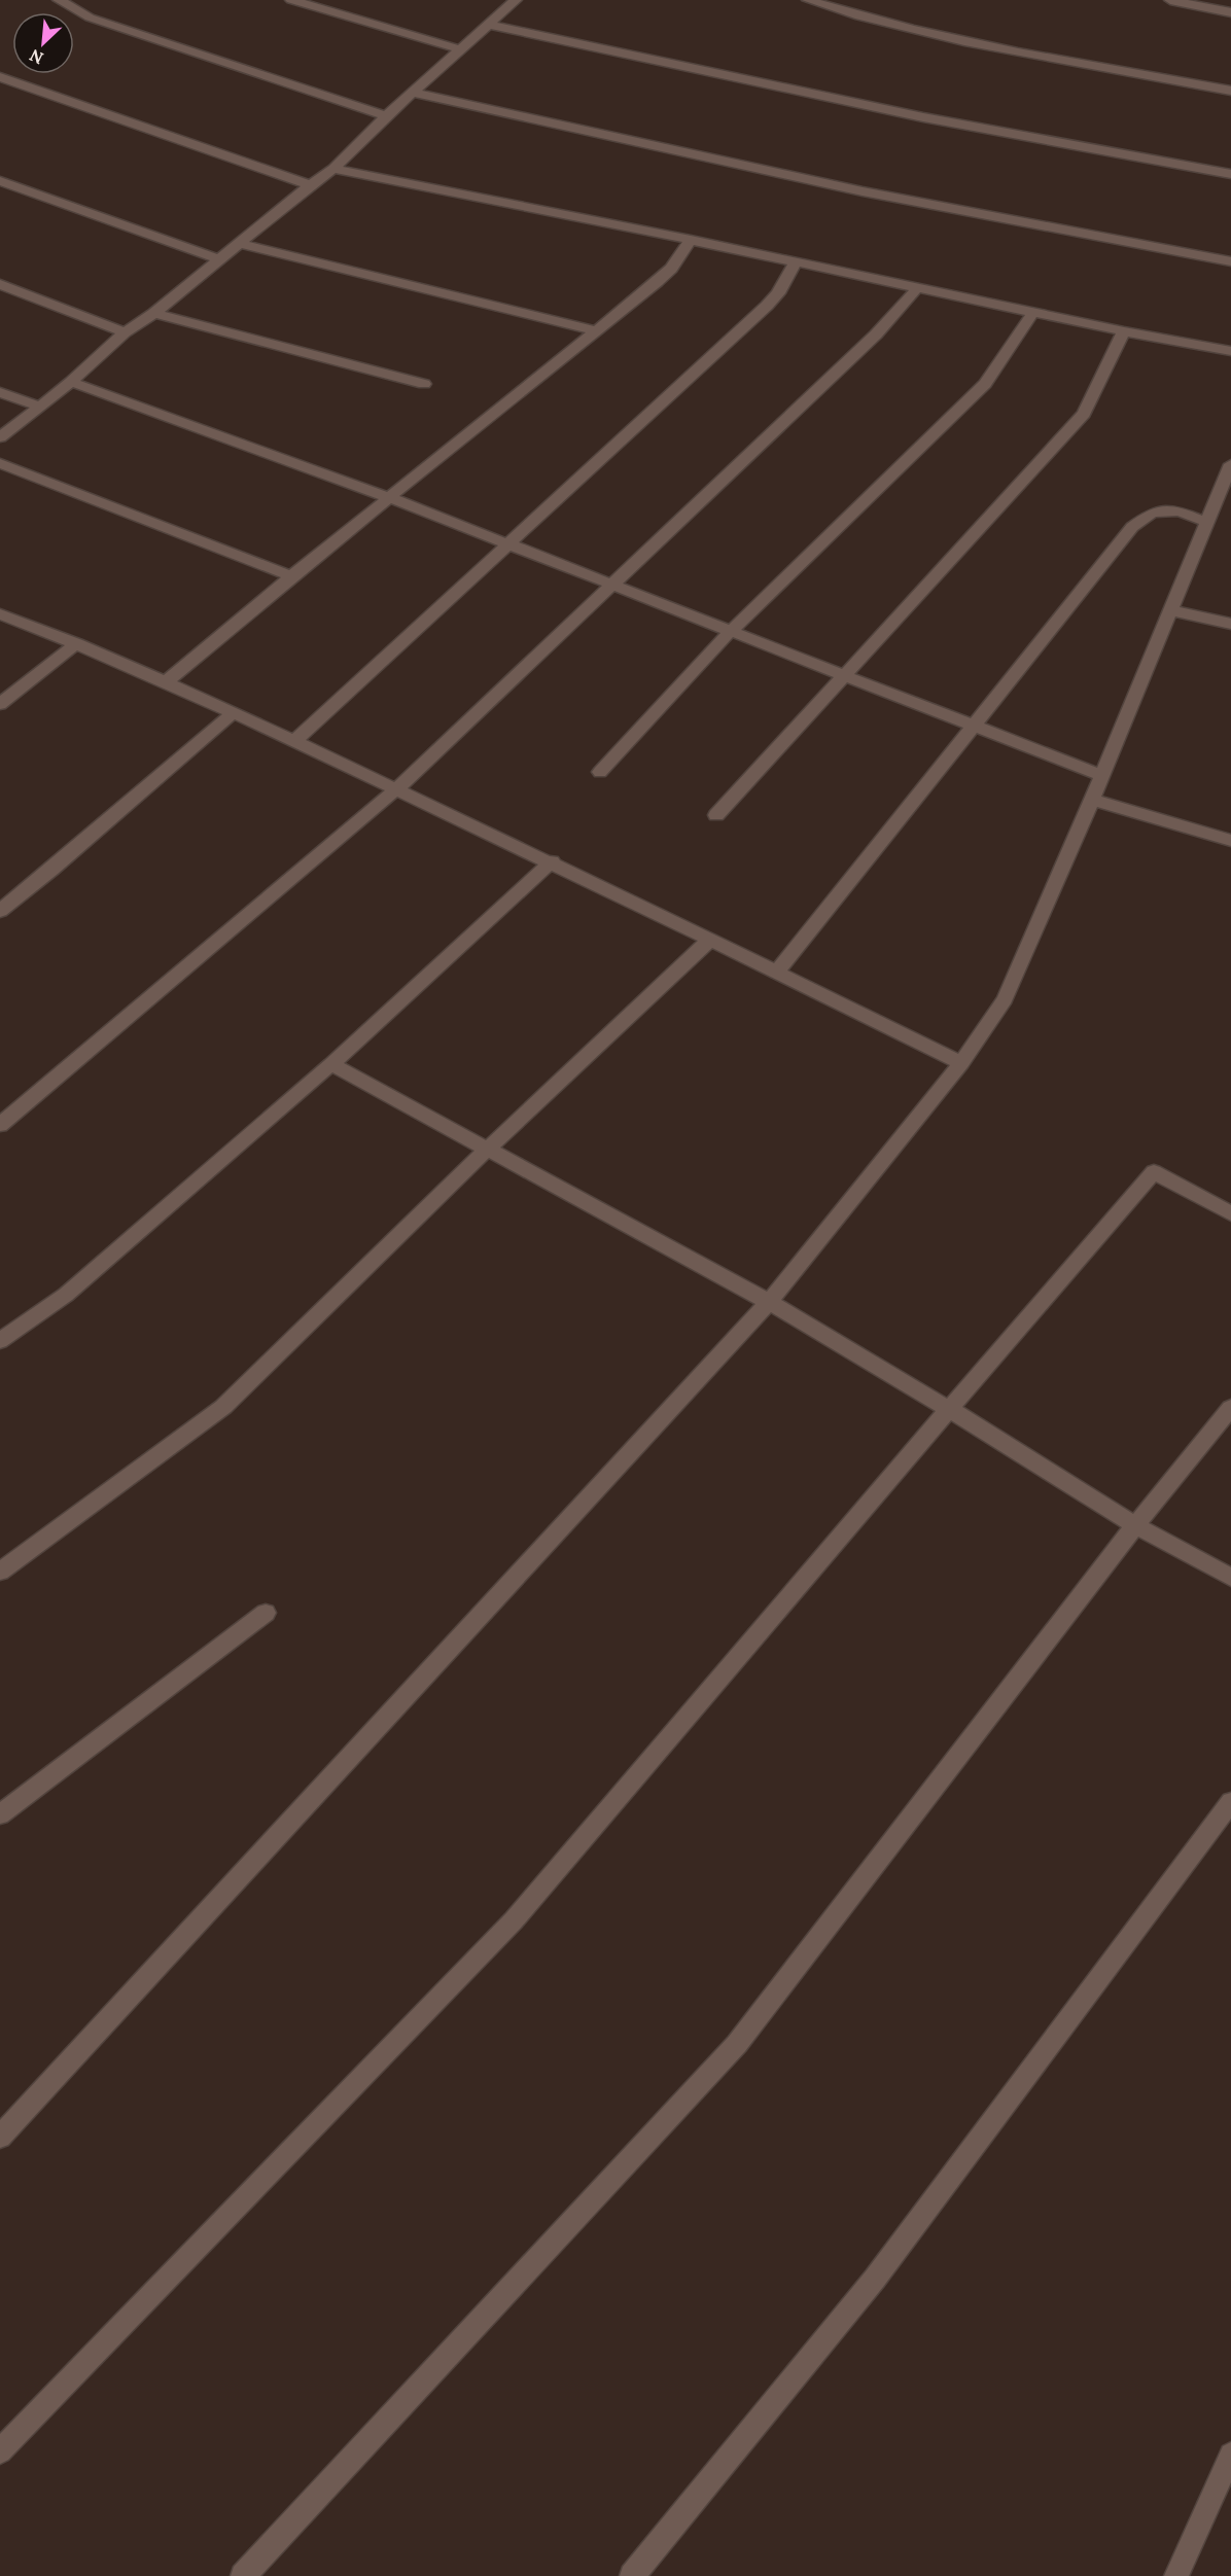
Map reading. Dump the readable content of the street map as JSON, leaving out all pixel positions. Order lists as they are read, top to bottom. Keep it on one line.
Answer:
{"north":"bottom left"}
